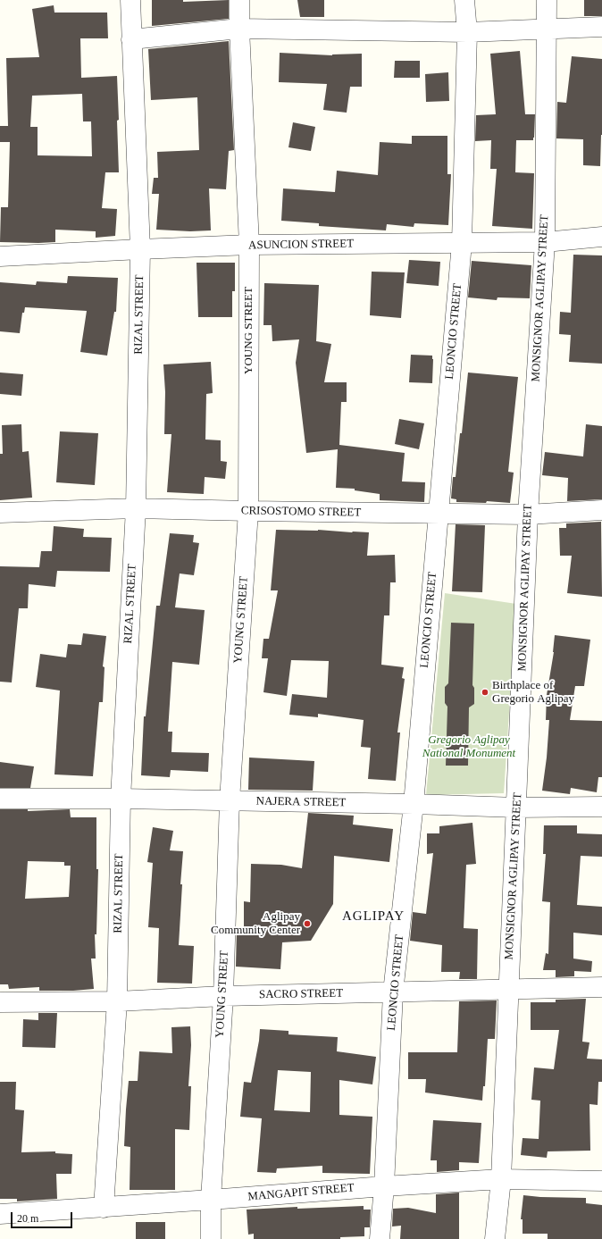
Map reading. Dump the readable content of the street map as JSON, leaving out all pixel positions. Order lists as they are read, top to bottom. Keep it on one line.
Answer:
{"streets":{"street":["ASUNCION STREET","MONSIGNOR AGLIPAY STREET","RIZAL STREET","YOUNG STREET","LEONCIO STREET","CRISOSTOMO STREET","NAJERA STREET","SACRO STREET","MANGAPIT STREET"]},"crossings":[["ASUNCION STREET","MONSIGNOR AGLIPAY STREET"],["ASUNCION STREET","RIZAL STREET"],["ASUNCION STREET","YOUNG STREET"],["ASUNCION STREET","LEONCIO STREET"],["MONSIGNOR AGLIPAY STREET","CRISOSTOMO STREET"],["MONSIGNOR AGLIPAY STREET","NAJERA STREET"],["MONSIGNOR AGLIPAY STREET","SACRO STREET"],["MONSIGNOR AGLIPAY STREET","MANGAPIT STREET"],["RIZAL STREET","CRISOSTOMO STREET"],["RIZAL STREET","NAJERA STREET"],["RIZAL STREET","SACRO STREET"],["RIZAL STREET","MANGAPIT STREET"],["YOUNG STREET","CRISOSTOMO STREET"],["YOUNG STREET","NAJERA STREET"],["YOUNG STREET","SACRO STREET"],["YOUNG STREET","MANGAPIT STREET"],["LEONCIO STREET","CRISOSTOMO STREET"],["LEONCIO STREET","NAJERA STREET"],["LEONCIO STREET","SACRO STREET"],["LEONCIO STREET","MANGAPIT STREET"]],"districts":["AGLIPAY"],"parks":["Gregorio Aglipay National Monument"],"places":["Birthplace of Gregorio Aglipay","Aglipay Community Center"],"scale_bar":"20 m"}
